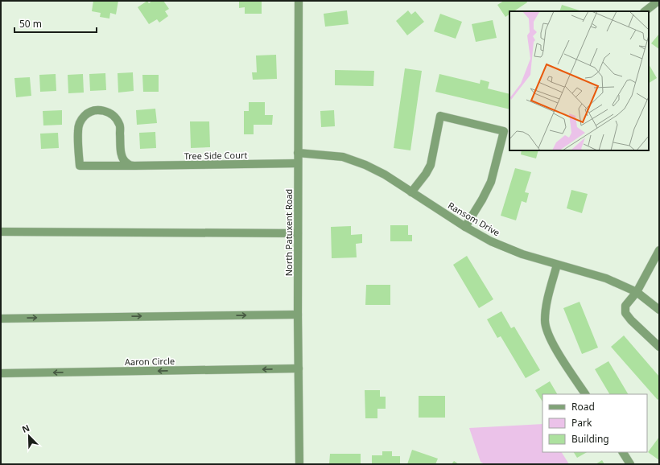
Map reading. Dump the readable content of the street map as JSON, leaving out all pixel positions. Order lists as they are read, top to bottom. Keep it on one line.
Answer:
{"streets":{"street":["Tree Side Court","Ransom Drive","North Patuxent Road","Aaron Circle"]},"crossings":[["Tree Side Court","North Patuxent Road"],["Ransom Drive","North Patuxent Road"],["North Patuxent Road","Aaron Circle"]],"legend":["Road","Park","Building"],"scale_bar":"50 m","north":"top left"}
